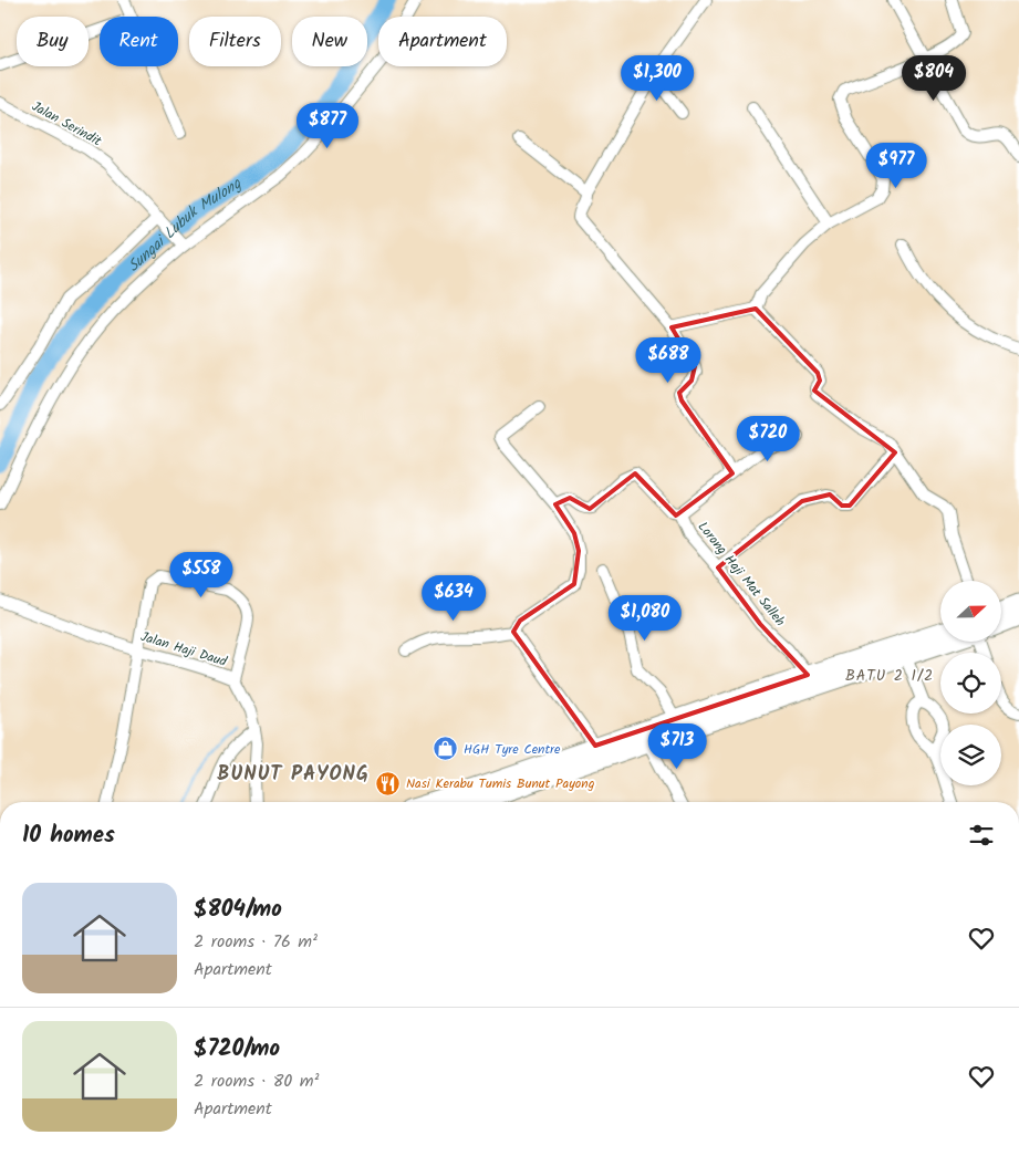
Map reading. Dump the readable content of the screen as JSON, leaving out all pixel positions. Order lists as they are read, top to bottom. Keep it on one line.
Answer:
{"streets":{"street":["Jalan Serindit","Lorong Haji Mat Salleh","Jalan Haji Daud"]},"districts":["BATU 2 1/2","BUNUT PAYONG"],"water":["Sungai Lubuk Mulong"],"places":{"shop":["HGH Tyre Centre"],"restaurant":["Nasi Kerabu Tumis Bunut Payong"]},"north":"right","page":{"chip":["Buy","Rent","Filters","New","Apartment"],"price":["$1,300","$804","$877","$977","$688","$720","$558","$634","$1,080","$713"],"heading":"10 homes","list":[{"name":"$804/mo","note":"2 rooms · 76 m² · Apartment"},{"name":"$720/mo","note":"2 rooms · 80 m² · Apartment"}]}}
